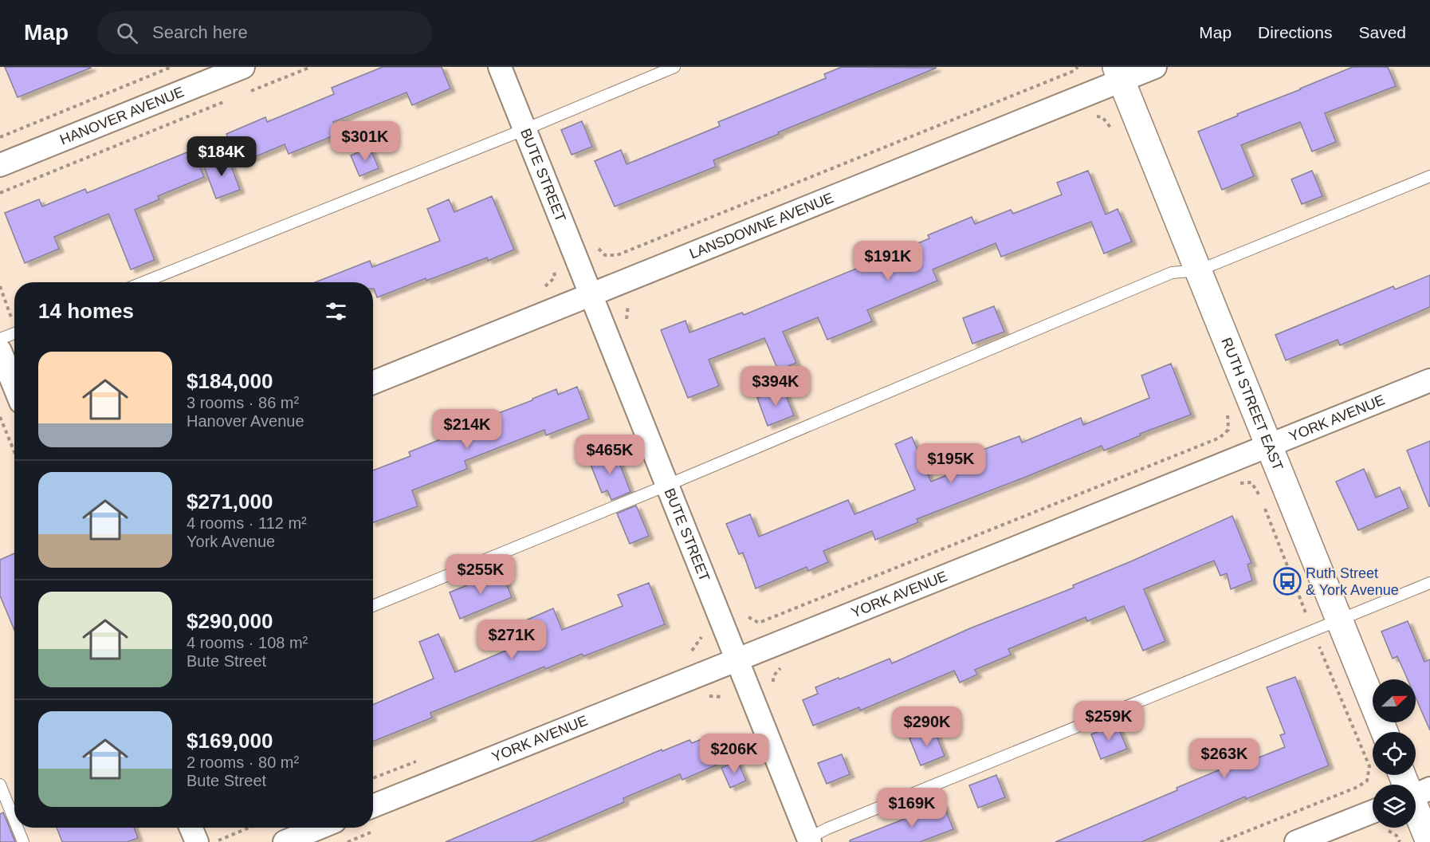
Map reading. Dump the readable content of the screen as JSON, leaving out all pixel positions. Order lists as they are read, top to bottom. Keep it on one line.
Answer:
{"streets":{"street":["HANOVER AVENUE","BUTE STREET","LANSDOWNE AVENUE","RUTH STREET EAST","YORK AVENUE"]},"crossings":[["BUTE STREET","LANSDOWNE AVENUE"],["BUTE STREET","YORK AVENUE"],["LANSDOWNE AVENUE","RUTH STREET EAST"],["RUTH STREET EAST","YORK AVENUE"]],"places":{"bus stop":["Ruth Street & York Avenue"]},"north":"right","page":{"header":"Map","search":"Search here","nav":["Map","Directions","Saved"],"price":["$301K","$184K","$191K","$394K","$214K","$465K","$195K","$255K","$271K","$259K","$290K","$206K","$263K","$169K"],"heading":"14 homes","list":[{"name":"$184,000","note":"3 rooms · 86 m² · Hanover Avenue"},{"name":"$271,000","note":"4 rooms · 112 m² · York Avenue"},{"name":"$290,000","note":"4 rooms · 108 m² · Bute Street"},{"name":"$169,000","note":"2 rooms · 80 m² · Bute Street"}]}}
